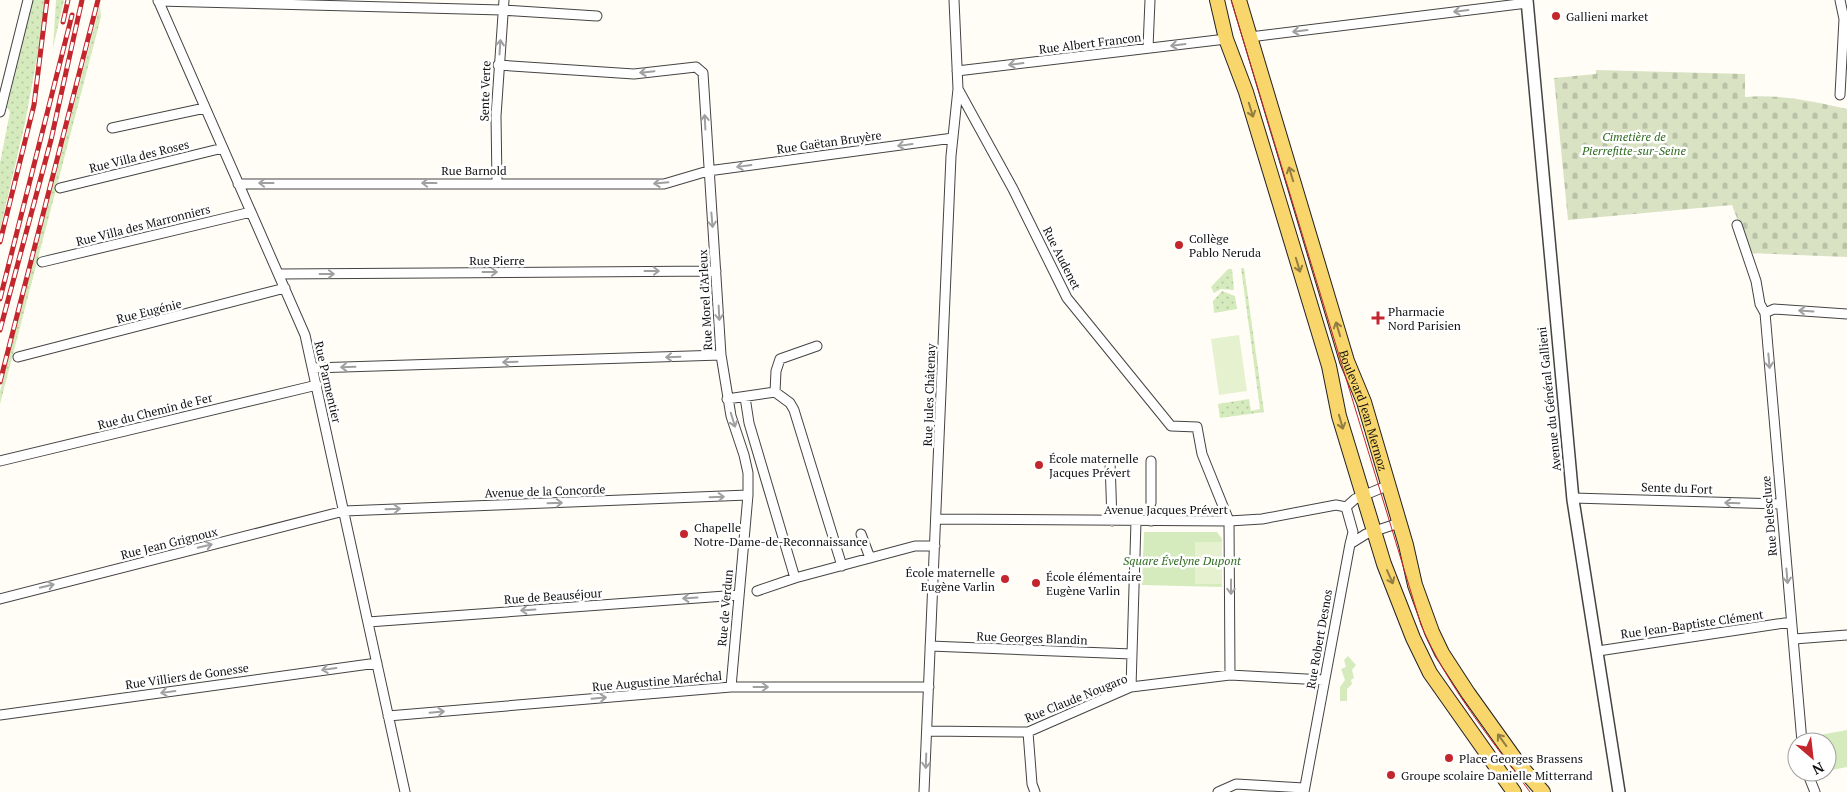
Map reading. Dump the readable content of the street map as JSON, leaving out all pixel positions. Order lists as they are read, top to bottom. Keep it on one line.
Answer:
{"streets":{"main road":["Boulevard Jean Mermoz"],"street":["Rue Albert Francon","Sente Verte","Rue Gaëtan Bruyère","Rue Villa des Roses","Rue Barnold","Rue Villa des Marronniers","Rue Audenet","Rue Pierre","Rue Morel d'Arleux","Rue Eugénie","Rue Parmentier","Rue Jules Châtenay","Avenue du Général Gallieni","Rue du Chemin de Fer","Sente du Fort","Avenue de la Concorde","Avenue Jacques Prévert","Rue Delescluze","Rue Jean Grignoux","Rue de Beauséjour","Rue de Verdun","Rue Jean-Baptiste Clément","Rue Georges Blandin","Rue Robert Desnos","Rue Villiers de Gonesse","Rue Augustine Maréchal","Rue Claude Nougaro"]},"crossings":[["Rue Albert Francon","Rue Jules Châtenay"],["Rue Albert Francon","Boulevard Jean Mermoz"],["Sente Verte","Rue Barnold"],["Sente Verte","Rue Morel d'Arleux"],["Rue Gaëtan Bruyère","Rue Barnold"],["Rue Gaëtan Bruyère","Rue Morel d'Arleux"],["Rue Gaëtan Bruyère","Rue Jules Châtenay"],["Rue Villa des Roses","Rue Parmentier"],["Rue Barnold","Rue Morel d'Arleux"],["Rue Barnold","Rue Parmentier"],["Rue Villa des Marronniers","Rue Parmentier"],["Rue Audenet","Rue Jules Châtenay"],["Rue Audenet","Avenue Jacques Prévert"],["Rue Pierre","Rue Morel d'Arleux"],["Rue Pierre","Rue Parmentier"],["Rue Morel d'Arleux","Rue Parmentier"],["Rue Morel d'Arleux","Rue de Verdun"],["Rue Eugénie","Rue Parmentier"],["Rue Parmentier","Rue du Chemin de Fer"],["Rue Parmentier","Avenue de la Concorde"],["Rue Parmentier","Rue Jean Grignoux"],["Rue Parmentier","Rue de Beauséjour"],["Rue Parmentier","Rue Villiers de Gonesse"],["Rue Parmentier","Rue Augustine Maréchal"],["Rue Jules Châtenay","Avenue Jacques Prévert"],["Rue Jules Châtenay","Rue Georges Blandin"],["Rue Jules Châtenay","Rue Augustine Maréchal"],["Rue Jules Châtenay","Rue Claude Nougaro"],["Avenue du Général Gallieni","Sente du Fort"],["Avenue du Général Gallieni","Rue Jean-Baptiste Clément"],["Sente du Fort","Rue Delescluze"],["Avenue de la Concorde","Rue Jean Grignoux"],["Avenue de la Concorde","Rue de Verdun"],["Avenue Jacques Prévert","Rue Robert Desnos"],["Rue Delescluze","Rue Jean-Baptiste Clément"],["Rue de Beauséjour","Rue de Verdun"],["Rue de Verdun","Rue Augustine Maréchal"],["Rue Robert Desnos","Rue Claude Nougaro"]],"one_way":["Rue Albert Francon","Rue Gaëtan Bruyère","Rue Barnold","Rue Pierre","Sente du Fort","Avenue de la Concorde","Rue Delescluze","Rue Jean Grignoux","Rue de Beauséjour","Rue Villiers de Gonesse","Rue Augustine Maréchal"],"parks":["Cimetière de Pierrefitte-sur-Seine","Square Évelyne Dupont"],"places":{"other":["Gallieni market","Collège Pablo Neruda","École maternelle Jacques Prévert","Chapelle Notre-Dame-de-Reconnaissance","École maternelle Eugène Varlin","École élémentaire Eugène Varlin","Place Georges Brassens","Groupe scolaire Danielle Mitterrand"],"health":["Pharmacie Nord Parisien"]},"north":"bottom right"}
